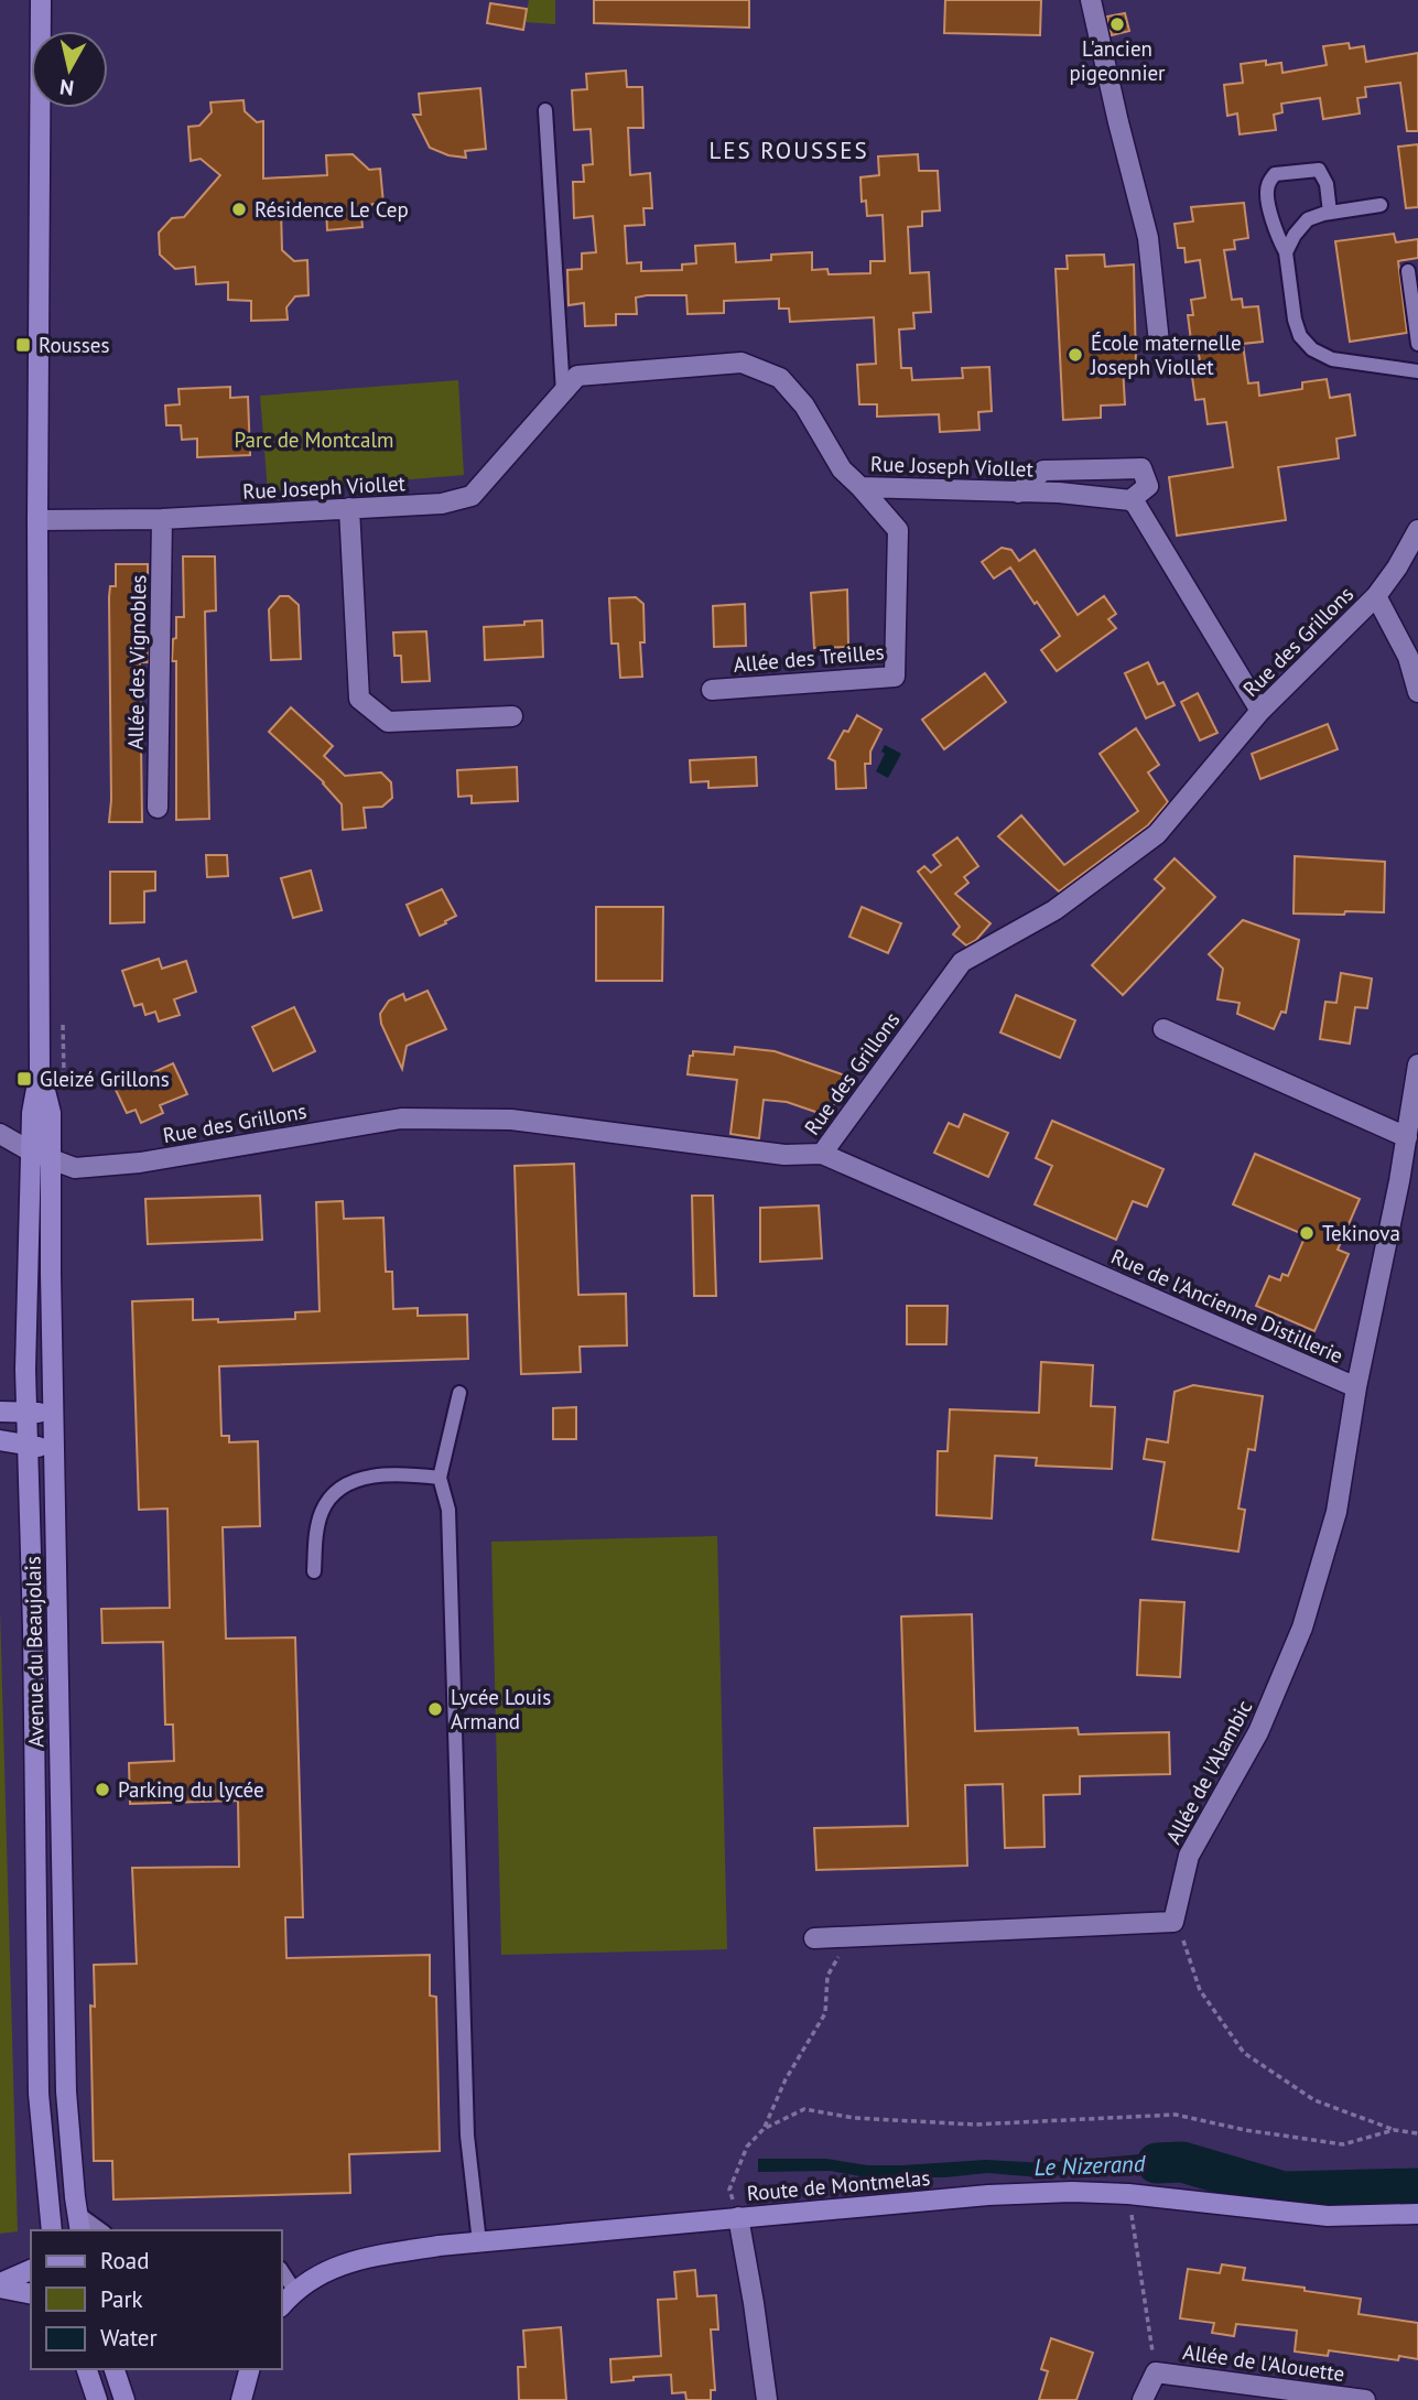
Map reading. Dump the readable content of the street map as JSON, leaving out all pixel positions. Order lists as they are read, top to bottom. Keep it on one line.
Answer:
{"streets":{"main road":["Avenue du Beaujolais","Route de Montmelas"],"street":["Rue Joseph Viollet","Rue des Grillons","Allée des Treilles","Allée des Vignobles","Rue de l'Ancienne Distillerie","Allée de l'Alambic","Allée de l'Alouette"]},"crossings":[["Rue Joseph Viollet","Allée des Treilles"],["Rue Joseph Viollet","Allée des Vignobles"],["Rue Joseph Viollet","Avenue du Beaujolais"],["Rue des Grillons","Rue de l'Ancienne Distillerie"],["Rue des Grillons","Avenue du Beaujolais"],["Rue de l'Ancienne Distillerie","Allée de l'Alambic"]],"districts":["LES ROUSSES"],"water":["Le Nizerand"],"parks":["Parc de Montcalm"],"places":{"other":["L'ancien pigeonnier","Résidence Le Cep","École maternelle Joseph Viollet","Tekinova","Lycée Louis Armand","Parking du lycée"],"transit":["Rousses","Gleizé Grillons"]},"legend":["Road","Park","Water"],"north":"bottom"}
